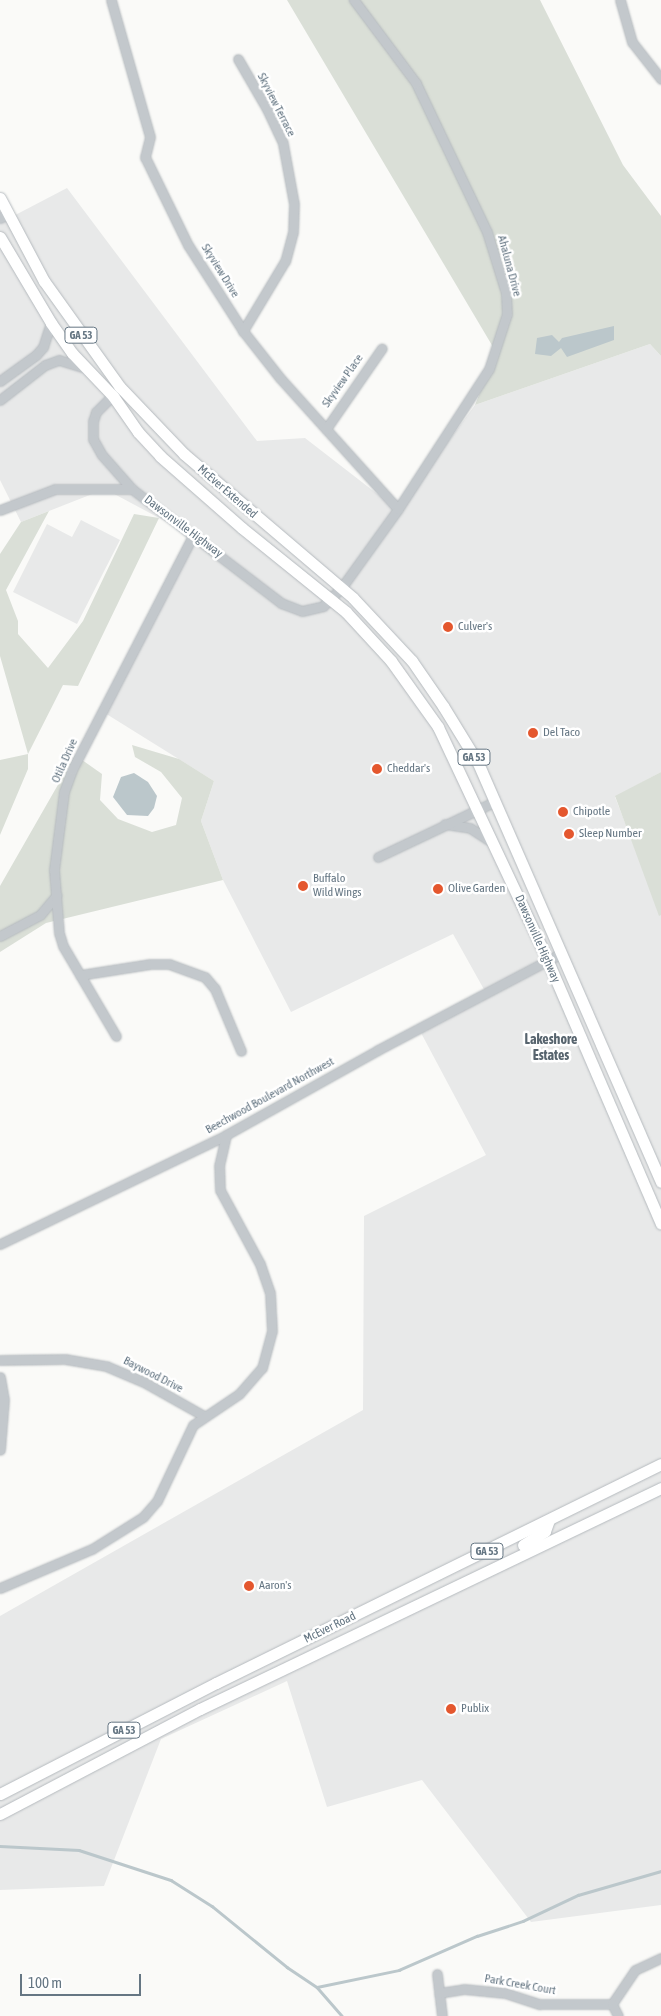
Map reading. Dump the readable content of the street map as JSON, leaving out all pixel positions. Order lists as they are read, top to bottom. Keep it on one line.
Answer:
{"streets":{"main road":["GA 53","McEver Extended","Dawsonville Highway","McEver Road"],"street":["Skyview Terrace","Ahaluna Drive","Skyview Drive","Skyview Place","Otila Drive","Beechwood Boulevard Northwest","Baywood Drive","Park Creek Court"]},"crossings":[["Skyview Terrace","Skyview Drive"],["Ahaluna Drive","Skyview Drive"],["Ahaluna Drive","McEver Extended"],["Ahaluna Drive","Dawsonville Highway"],["Skyview Drive","Skyview Place"],["McEver Extended","Dawsonville Highway"],["Dawsonville Highway","Otila Drive"],["Dawsonville Highway","Beechwood Boulevard Northwest"]],"districts":["Lakeshore Estates"],"places":["Culver's","Del Taco","Cheddar's","Chipotle","Sleep Number","Buffalo Wild Wings","Olive Garden","Aaron's","Publix"],"scale_bar":"100 m"}
